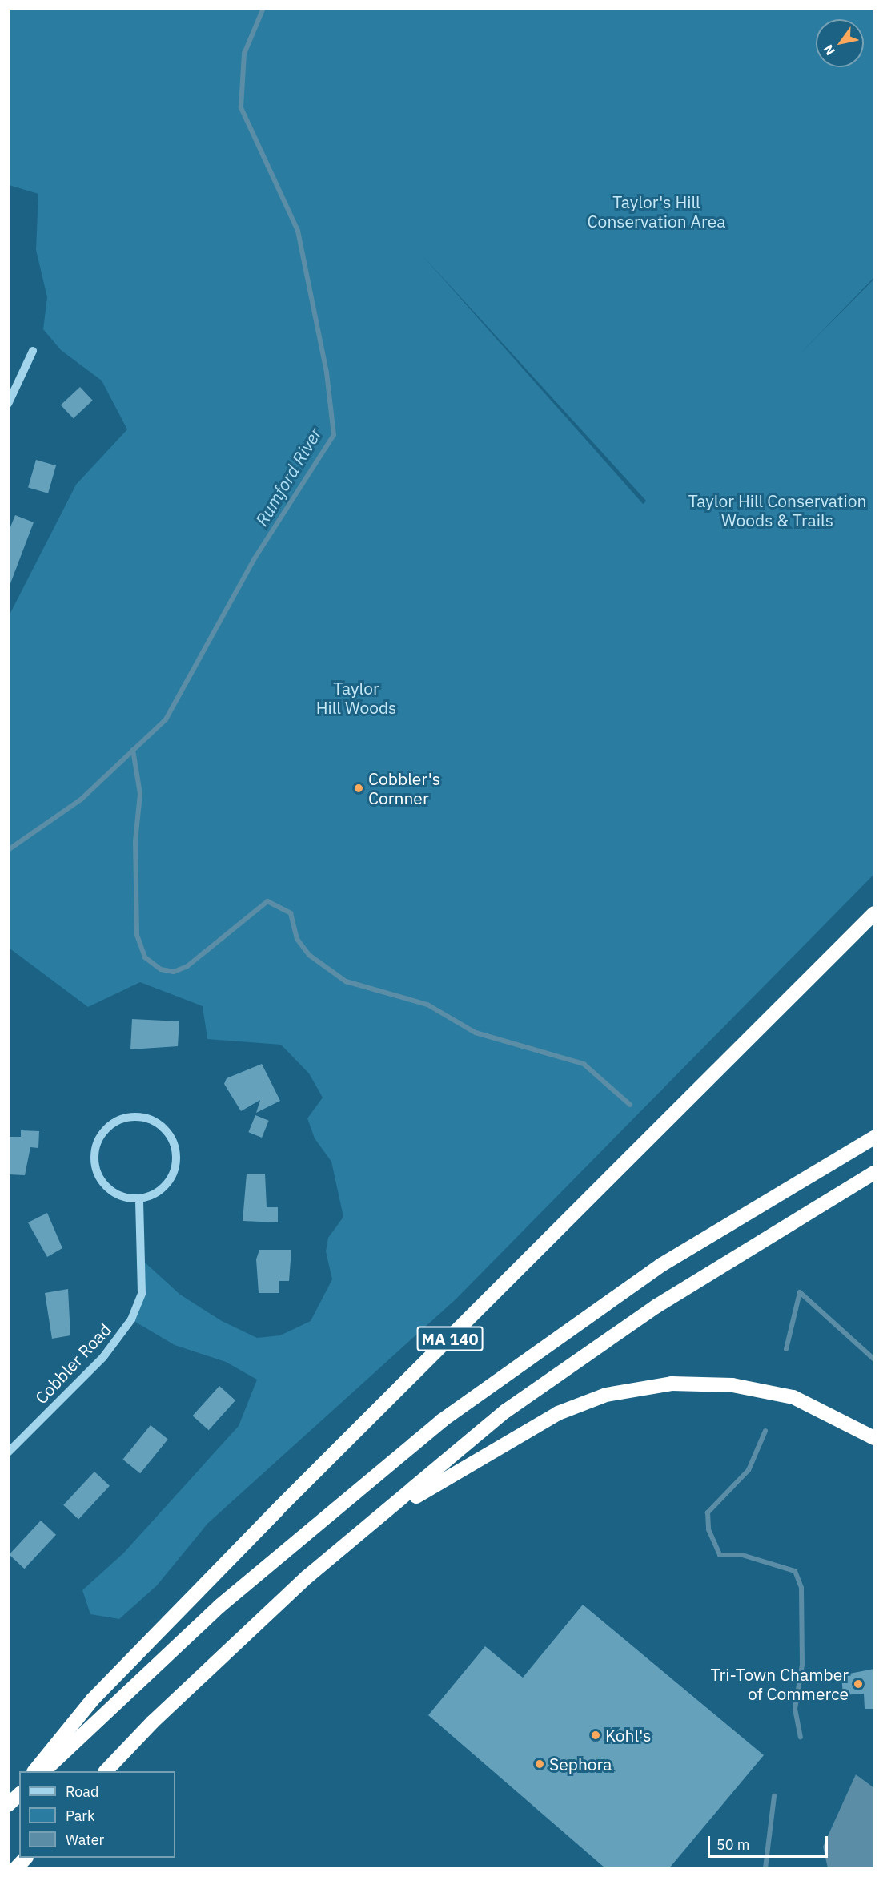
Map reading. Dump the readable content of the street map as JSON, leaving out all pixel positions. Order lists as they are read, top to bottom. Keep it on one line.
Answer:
{"streets":{"highway":["MA 140"],"street":["Cobbler Road"]},"water":["Rumford River"],"parks":["Taylor's Hill Conservation Area","Taylor Hill Conservation Woods & Trails","Taylor Hill Woods"],"places":["Cobbler's Cornner","Tri-Town Chamber of Commerce","Kohl's","Sephora"],"legend":["Road","Park","Water"],"scale_bar":"50 m","north":"bottom left"}
